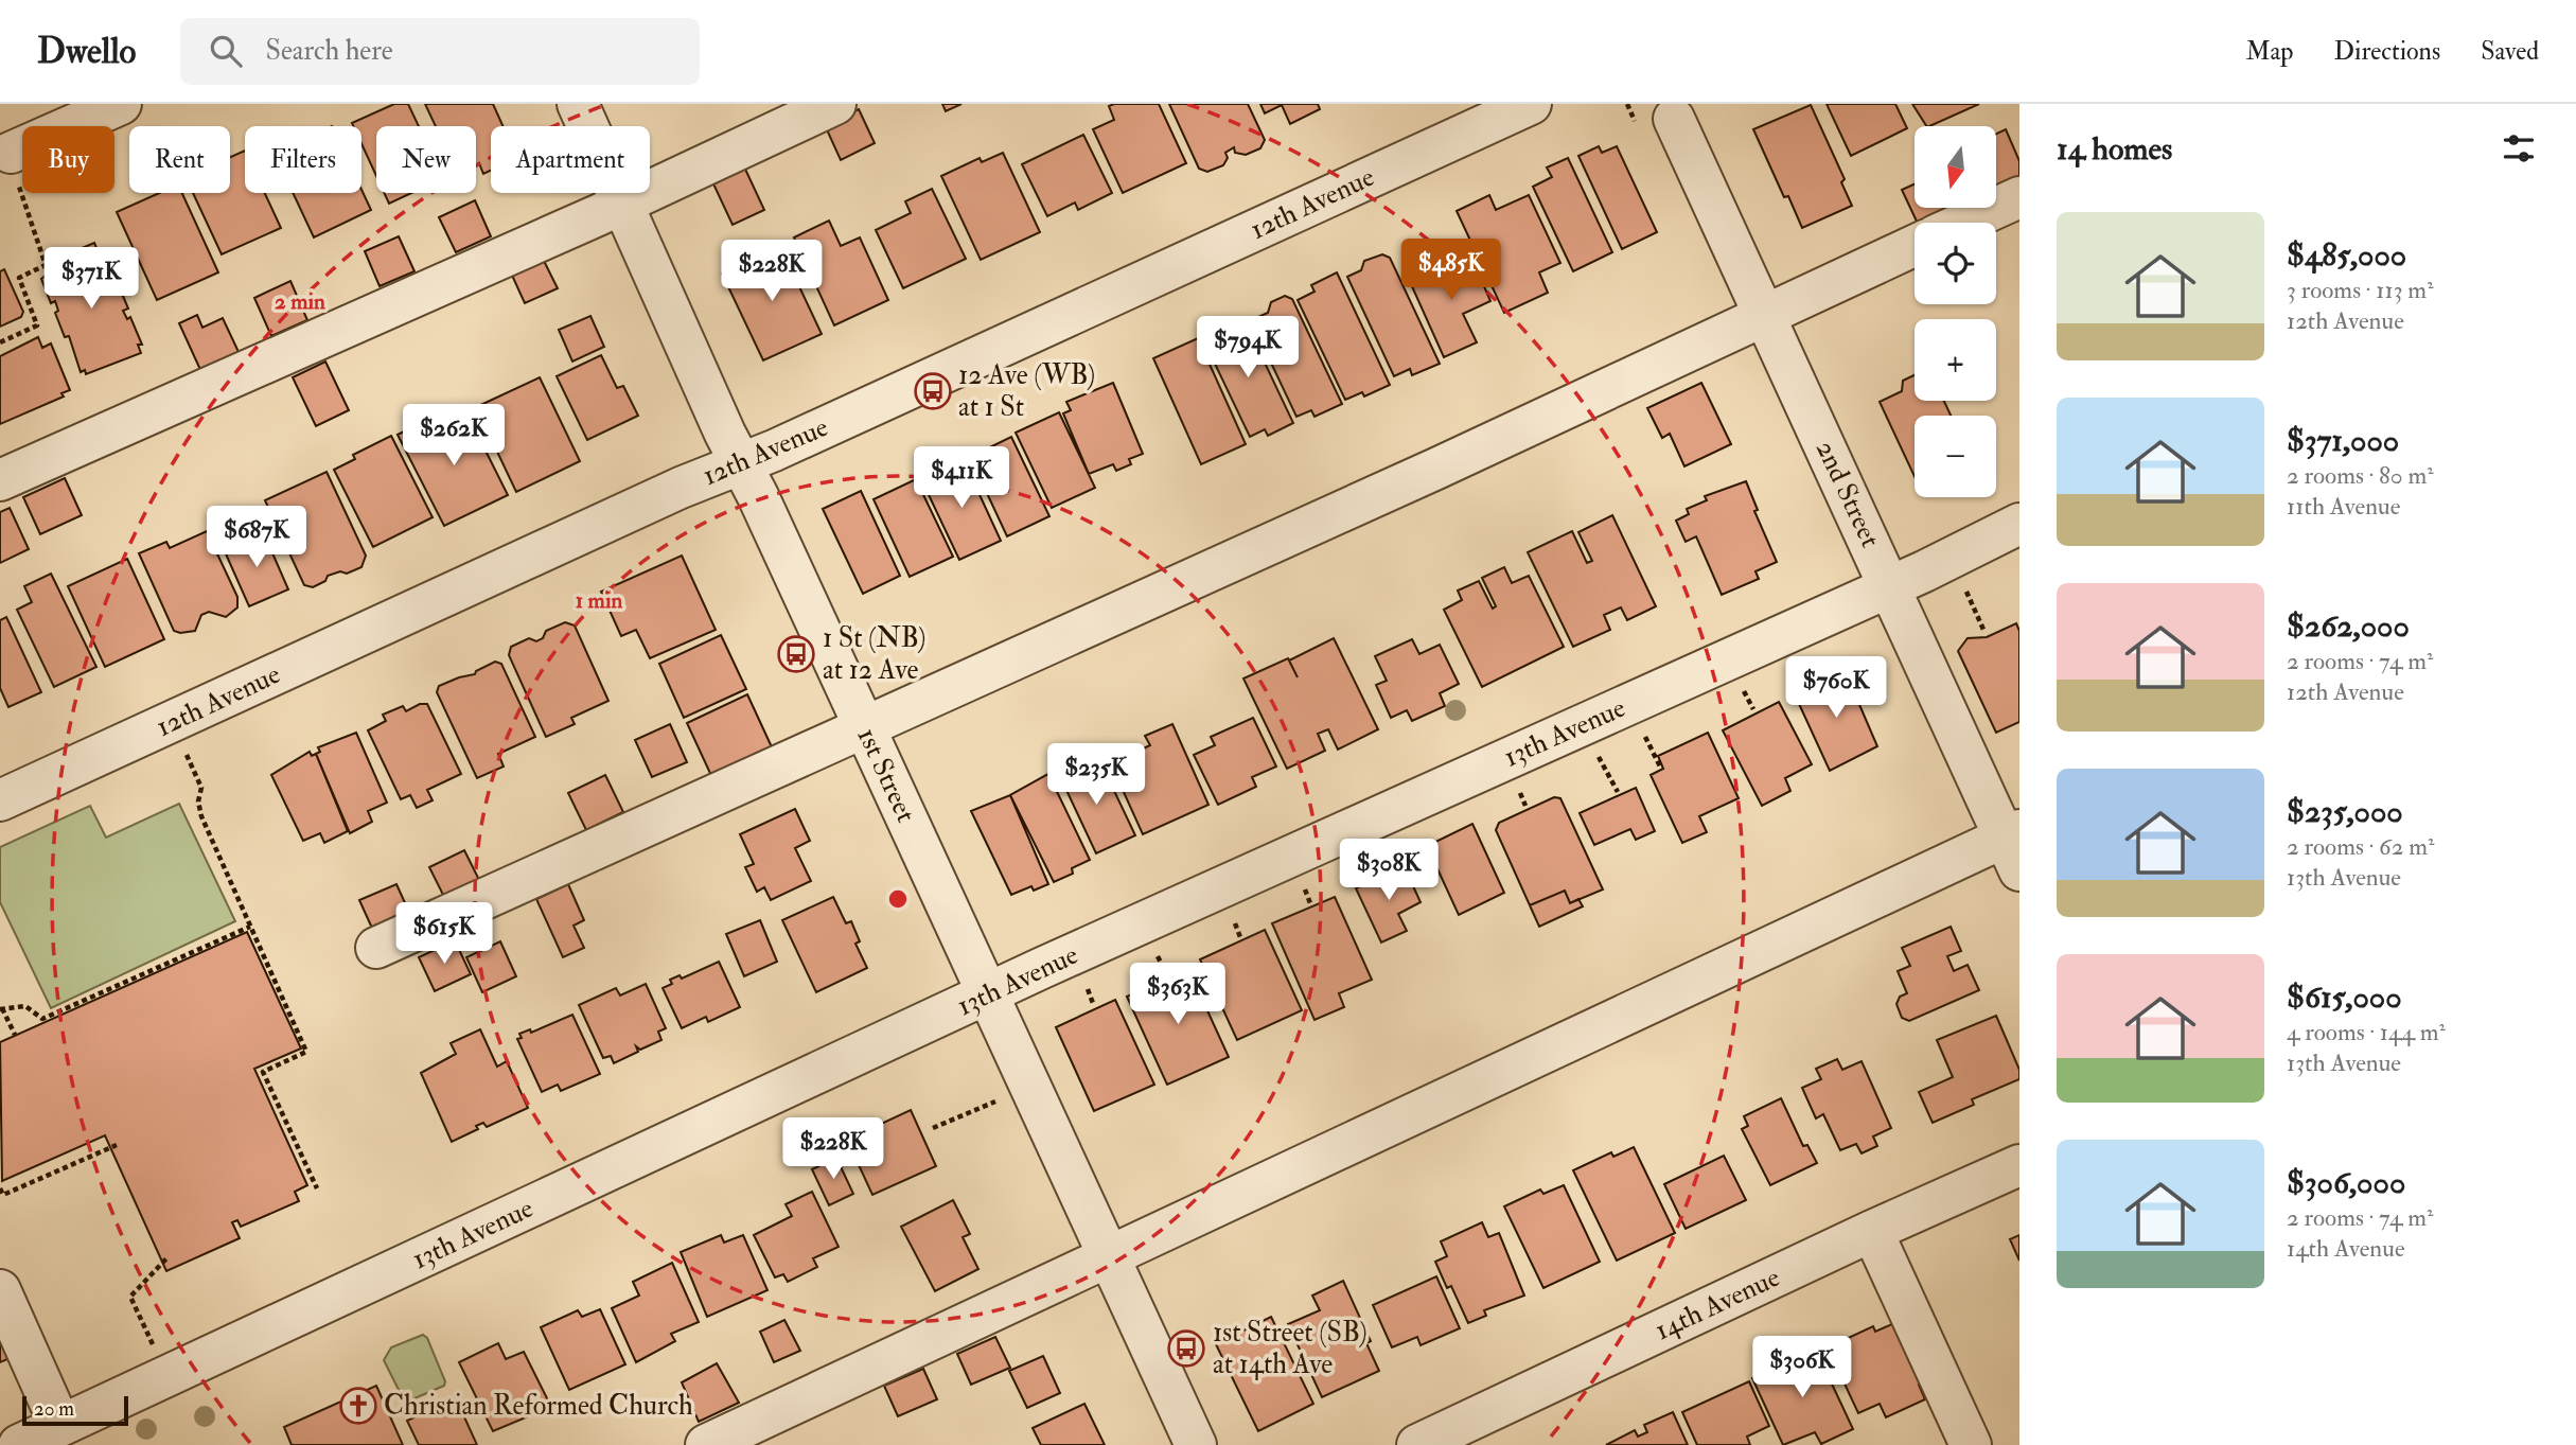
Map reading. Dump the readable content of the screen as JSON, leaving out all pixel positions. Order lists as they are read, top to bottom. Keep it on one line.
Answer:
{"streets":{"street":["12th Avenue","2nd Street","13th Avenue","1st Street","14th Avenue"]},"crossings":[["12th Avenue","1st Street"],["2nd Street","13th Avenue"],["13th Avenue","1st Street"]],"places":{"bus stop":["12 Ave (WB) at 1 St","1 St (NB) at 12 Ave","1st Street (SB) at 14th Ave"],"church":["Christian Reformed Church"]},"scale_bar":"20 m","north":"bottom","page":{"header":"Dwello","search":"Search here","nav":["Map","Directions","Saved"],"heading":"14 homes","map_buttons":["+","−"],"chip":["Buy","Rent","Filters","New","Apartment"],"list":[{"name":"$485,000","note":"3 rooms · 113 m² · 12th Avenue"},{"name":"$371,000","note":"2 rooms · 80 m² · 11th Avenue"},{"name":"$262,000","note":"2 rooms · 74 m² · 12th Avenue"},{"name":"$235,000","note":"2 rooms · 62 m² · 13th Avenue"},{"name":"$615,000","note":"4 rooms · 144 m² · 13th Avenue"},{"name":"$306,000","note":"2 rooms · 74 m² · 14th Avenue"}],"price":["$485K","$228K","$371K","$794K","$262K","$411K","$687K","$760K","$235K","$308K","$615K","$363K","$228K","$306K"],"scale":"20 m"},"rings":["2 min","1 min"]}
